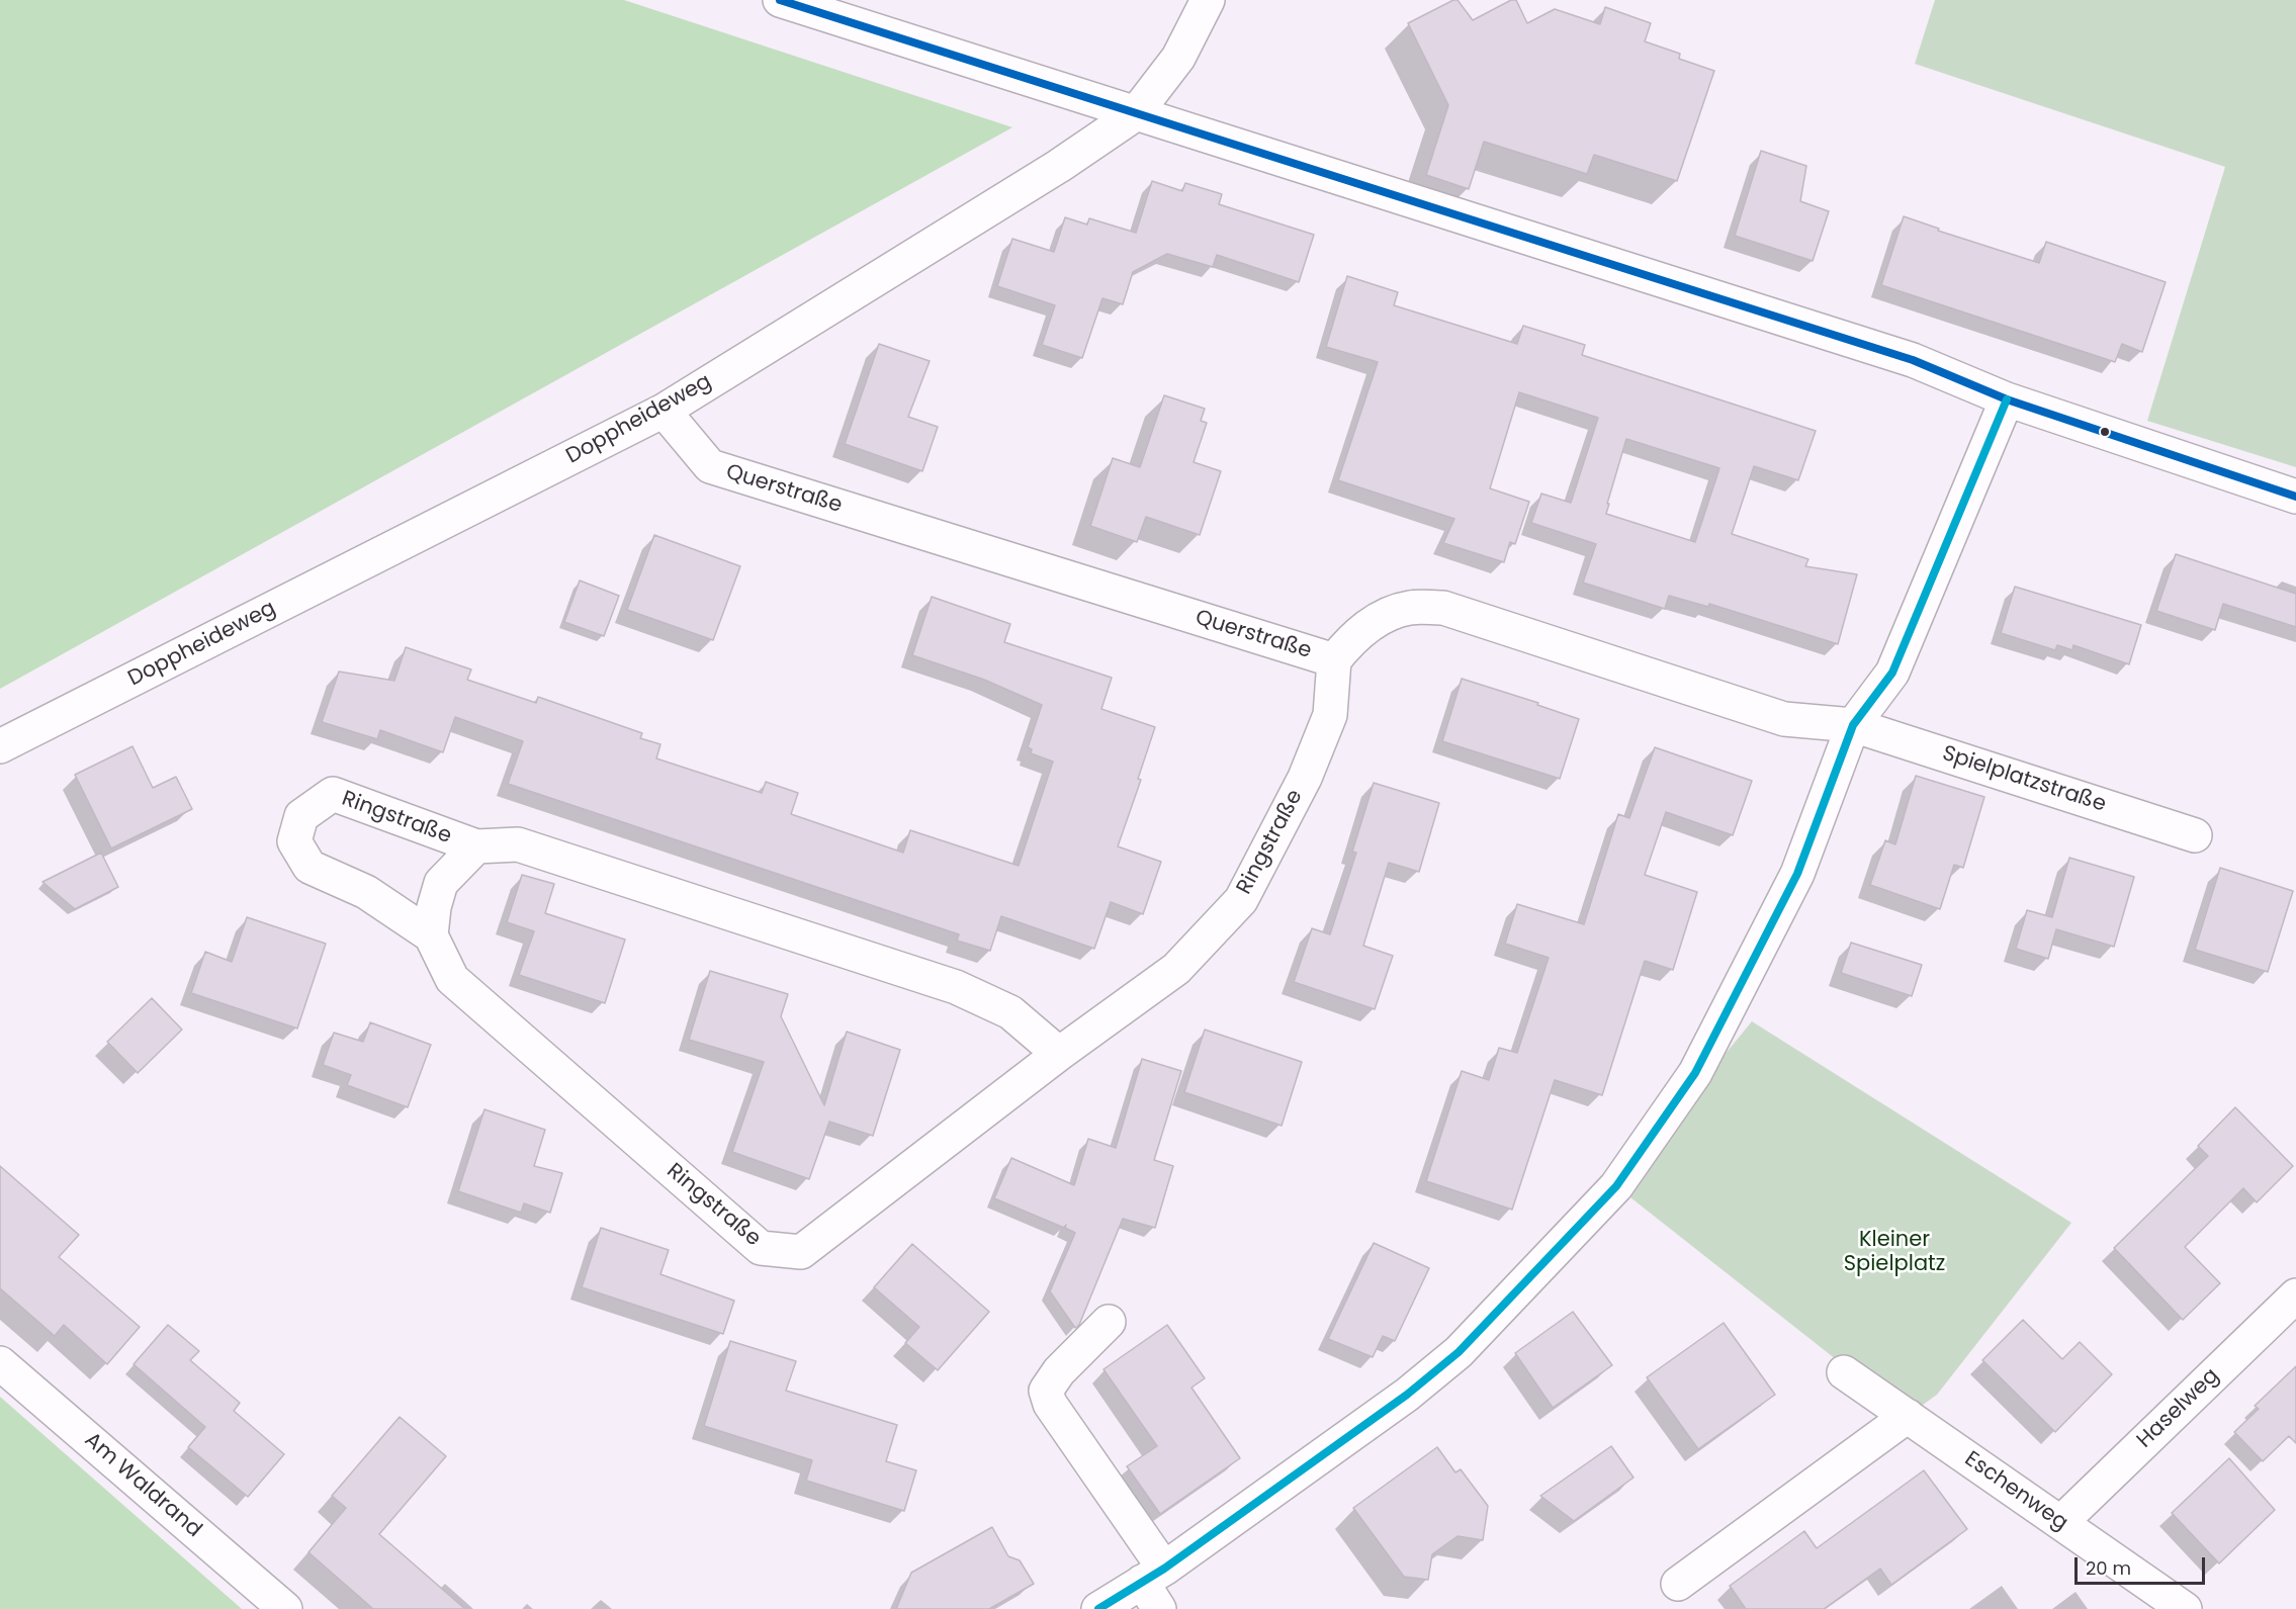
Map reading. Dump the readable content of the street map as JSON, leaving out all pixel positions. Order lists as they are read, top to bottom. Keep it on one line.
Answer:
{"streets":{"street":["Doppheideweg","Querstraße","Spielplatzstraße","Ringstraße","Haselweg","Am Waldrand","Eschenweg"]},"crossings":[["Doppheideweg","Querstraße"],["Querstraße","Spielplatzstraße"],["Querstraße","Ringstraße"],["Haselweg","Eschenweg"]],"parks":["Kleiner Spielplatz"],"scale_bar":"20 m"}
